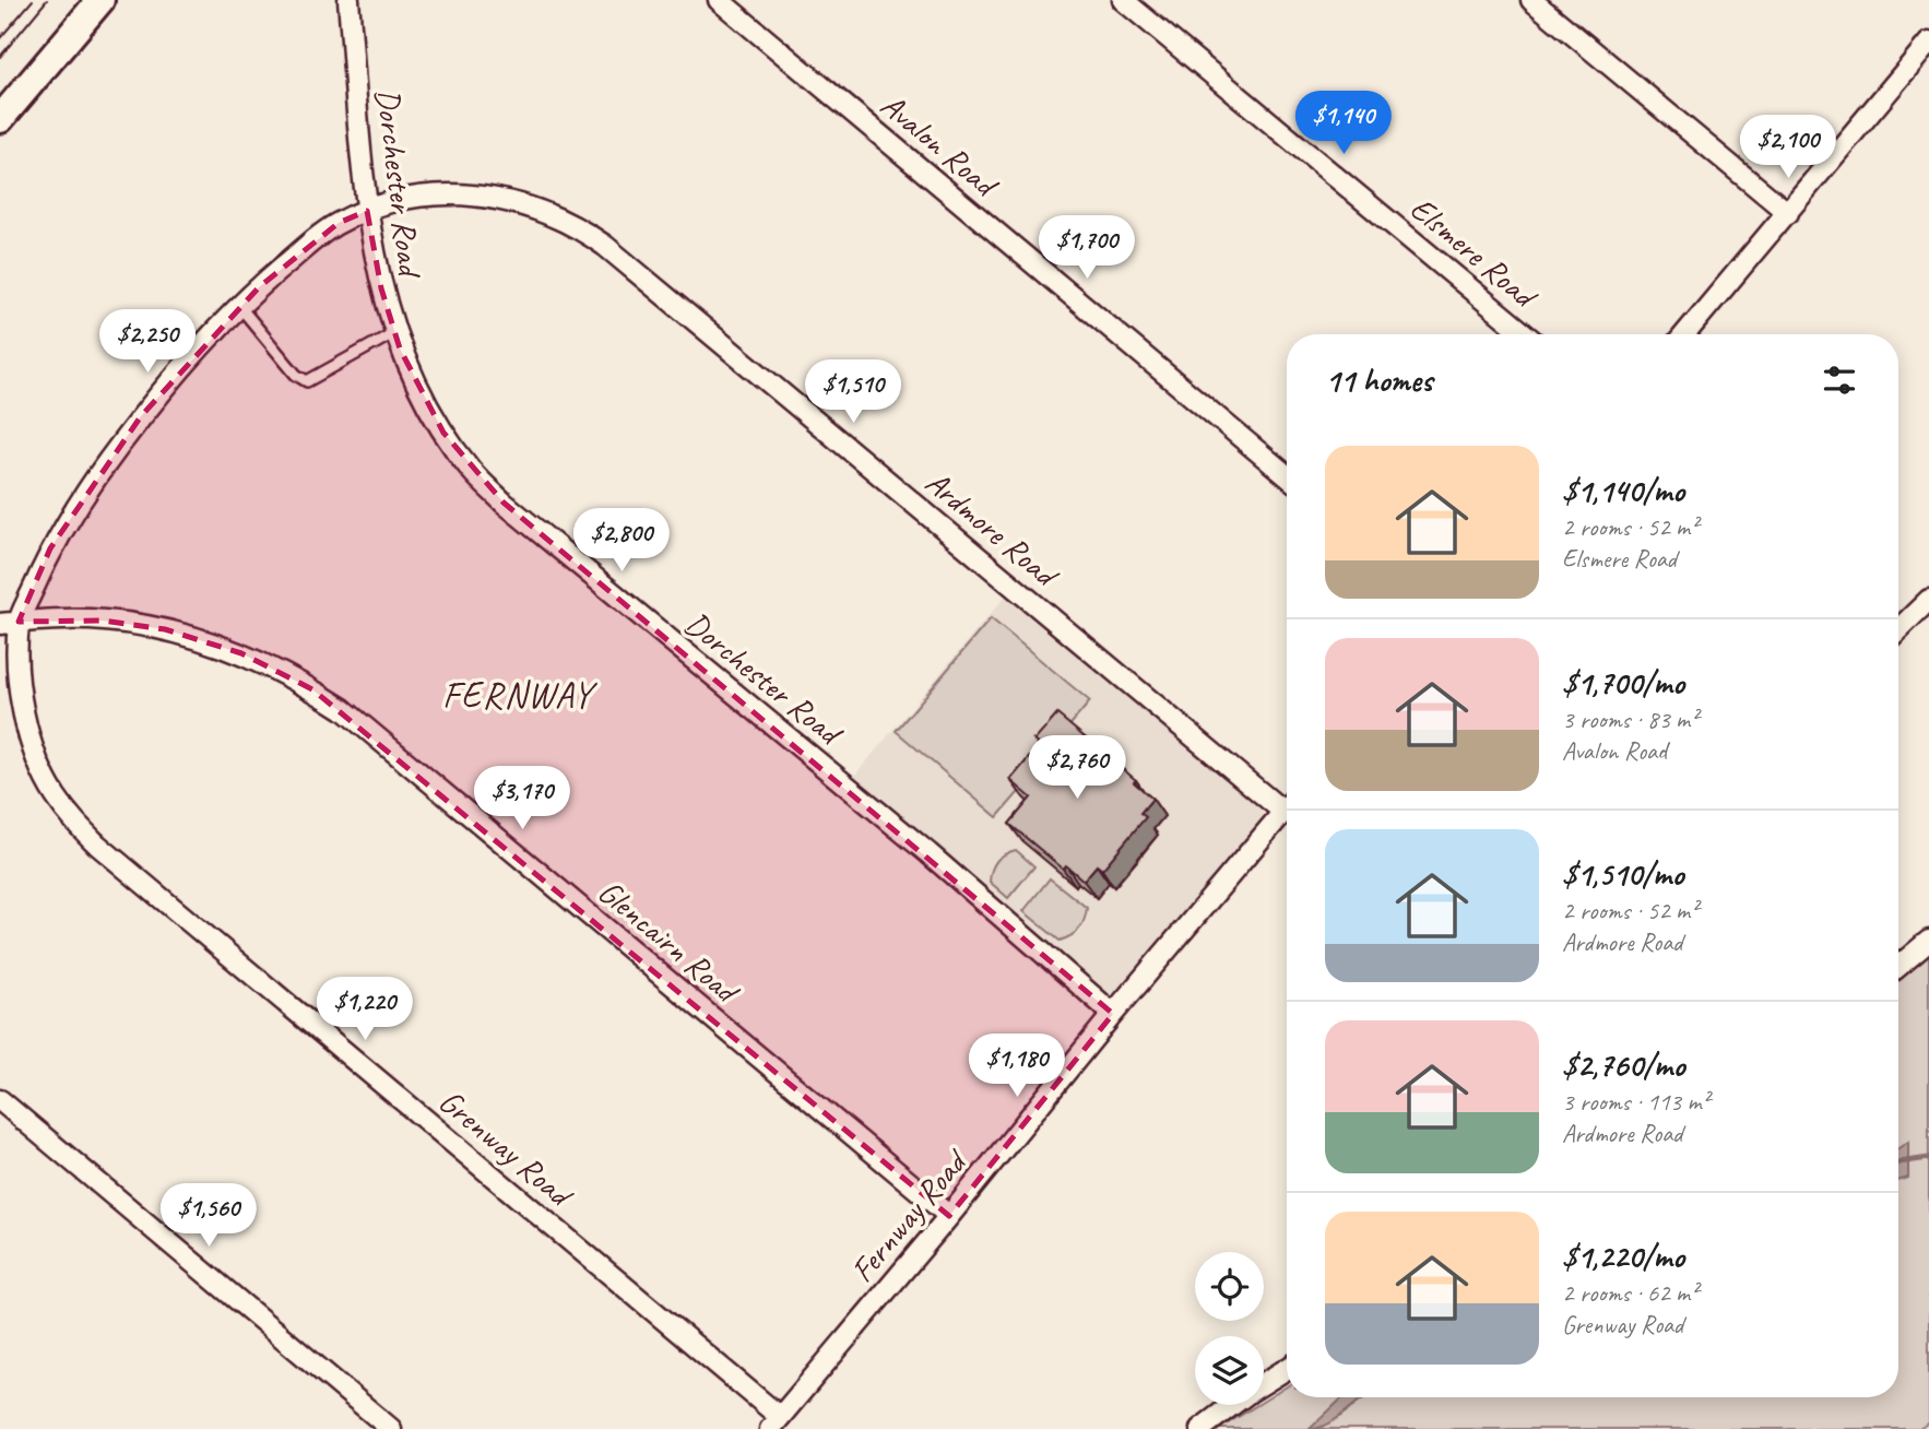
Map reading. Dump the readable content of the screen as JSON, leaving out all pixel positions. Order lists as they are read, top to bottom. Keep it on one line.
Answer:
{"streets":{"street":["Avalon Road","Dorchester Road","Elsmere Road","Ardmore Road","Glencairn Road","Grenway Road","Fernway Road"]},"crossings":[["Dorchester Road","Ardmore Road"],["Dorchester Road","Fernway Road"],["Ardmore Road","Glencairn Road"],["Ardmore Road","Grenway Road"],["Glencairn Road","Grenway Road"],["Glencairn Road","Fernway Road"],["Grenway Road","Fernway Road"]],"districts":["FERNWAY"],"page":{"price":["$1,140","$2,100","$1,700","$2,250","$1,510","$2,800","$2,760","$3,170","$1,220","$1,180","$1,560"],"heading":"11 homes","list":[{"name":"$1,140/mo","note":"2 rooms · 52 m² · Elsmere Road"},{"name":"$1,700/mo","note":"3 rooms · 83 m² · Avalon Road"},{"name":"$1,510/mo","note":"2 rooms · 52 m² · Ardmore Road"},{"name":"$2,760/mo","note":"3 rooms · 113 m² · Ardmore Road"},{"name":"$1,220/mo","note":"2 rooms · 62 m² · Grenway Road"}]}}
